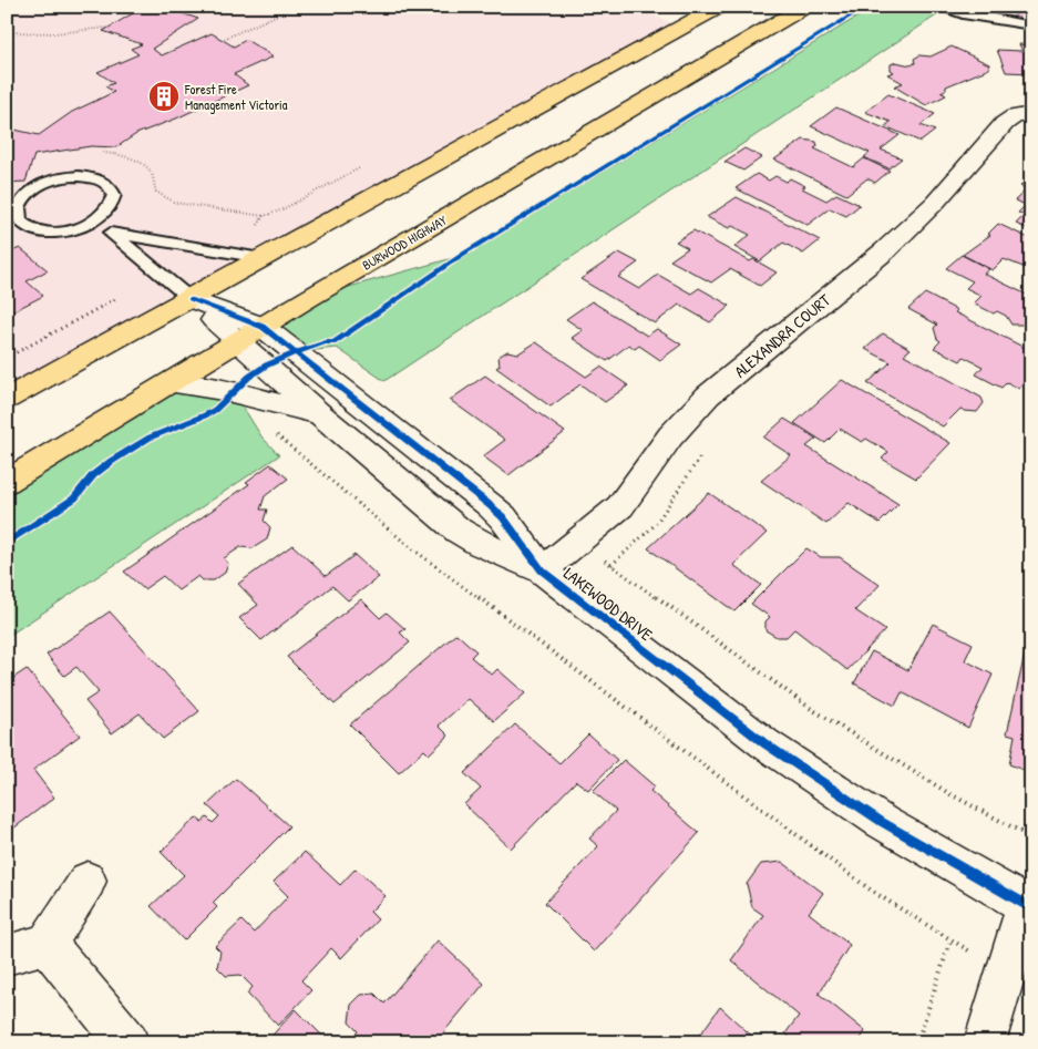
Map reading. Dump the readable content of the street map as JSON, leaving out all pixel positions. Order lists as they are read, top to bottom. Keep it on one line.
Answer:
{"streets":{"highway":["BURWOOD HIGHWAY"],"street":["ALEXANDRA COURT","LAKEWOOD DRIVE"]},"crossings":[["BURWOOD HIGHWAY","LAKEWOOD DRIVE"],["ALEXANDRA COURT","LAKEWOOD DRIVE"]],"places":{"building":["Forest Fire Management Victoria"]}}
